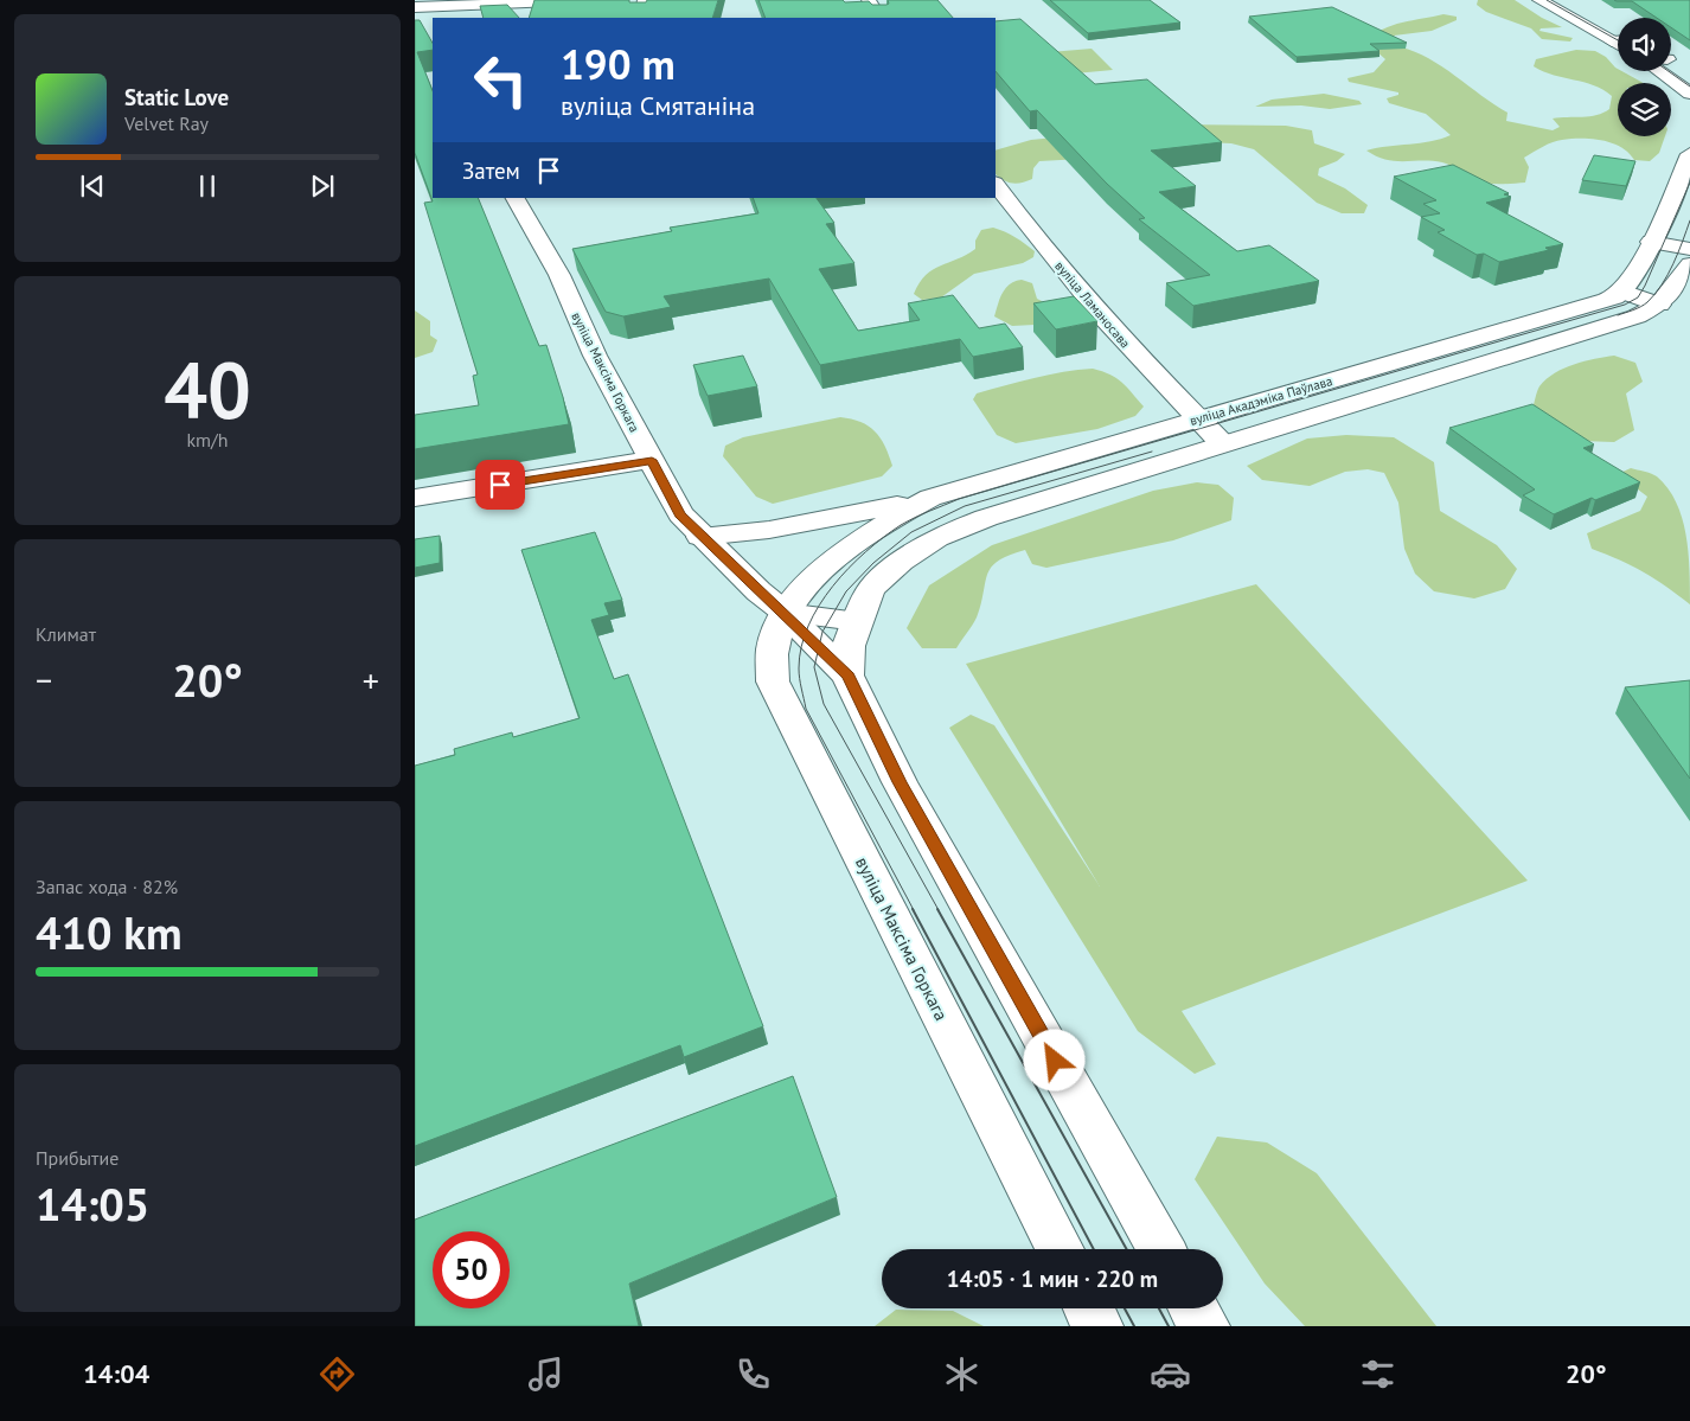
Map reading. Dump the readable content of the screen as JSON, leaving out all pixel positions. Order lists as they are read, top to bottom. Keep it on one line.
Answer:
{"streets":{"main road":["вуліца Ламаносава","вуліца Максіма Горкага","вуліца Акадэміка Паўлава"]},"crossings":[["вуліца Ламаносава","вуліца Акадэміка Паўлава"],["вуліца Максіма Горкага","вуліца Акадэміка Паўлава"]],"page":{"turn":["190 m","вуліца Смятаніна"],"song":["Static Love","Velvet Ray"],"then":"Затем","tile":[["40","km/h"],"Климат",["Запас хода · 82%","410 km"],["Прибытие","14:05"]],"heat":["−","20°","+"],"limit":"50","trip":"14:05 · 1 мин · 220 m","tabs":["14:04","20°"]}}
